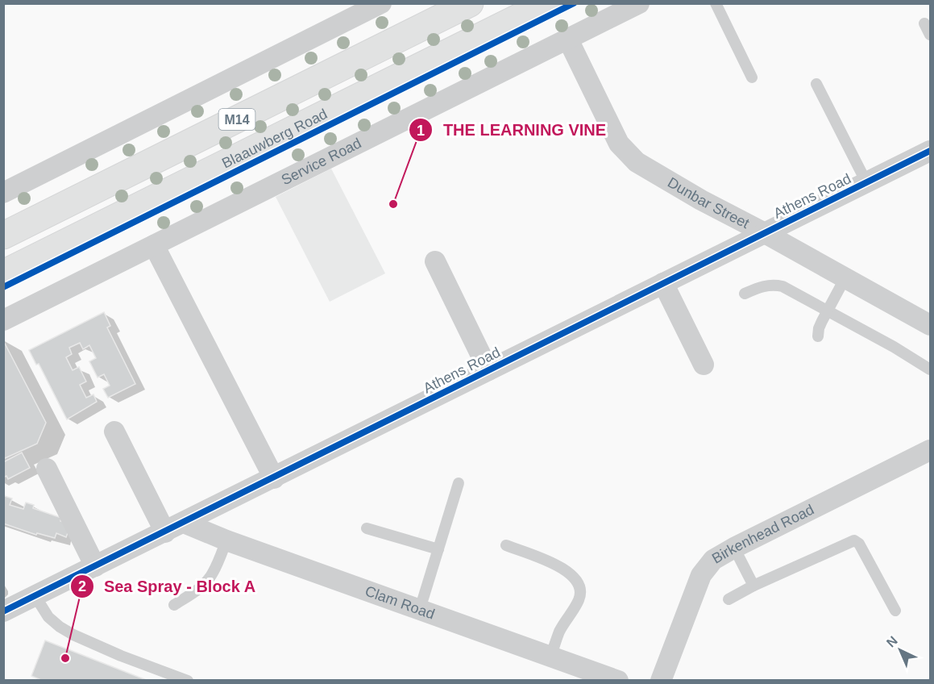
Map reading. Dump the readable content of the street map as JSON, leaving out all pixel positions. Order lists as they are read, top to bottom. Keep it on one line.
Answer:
{"streets":{"main road":["M14","Blaauwberg Road"],"street":["Service Road","Athens Road","Dunbar Street","Birkenhead Road","Clam Road"]},"crossings":[["Service Road","Dunbar Street"],["Athens Road","Dunbar Street"],["Athens Road","Clam Road"]],"places":["THE LEARNING VINE","Sea Spray - Block A"],"north":"top left"}
